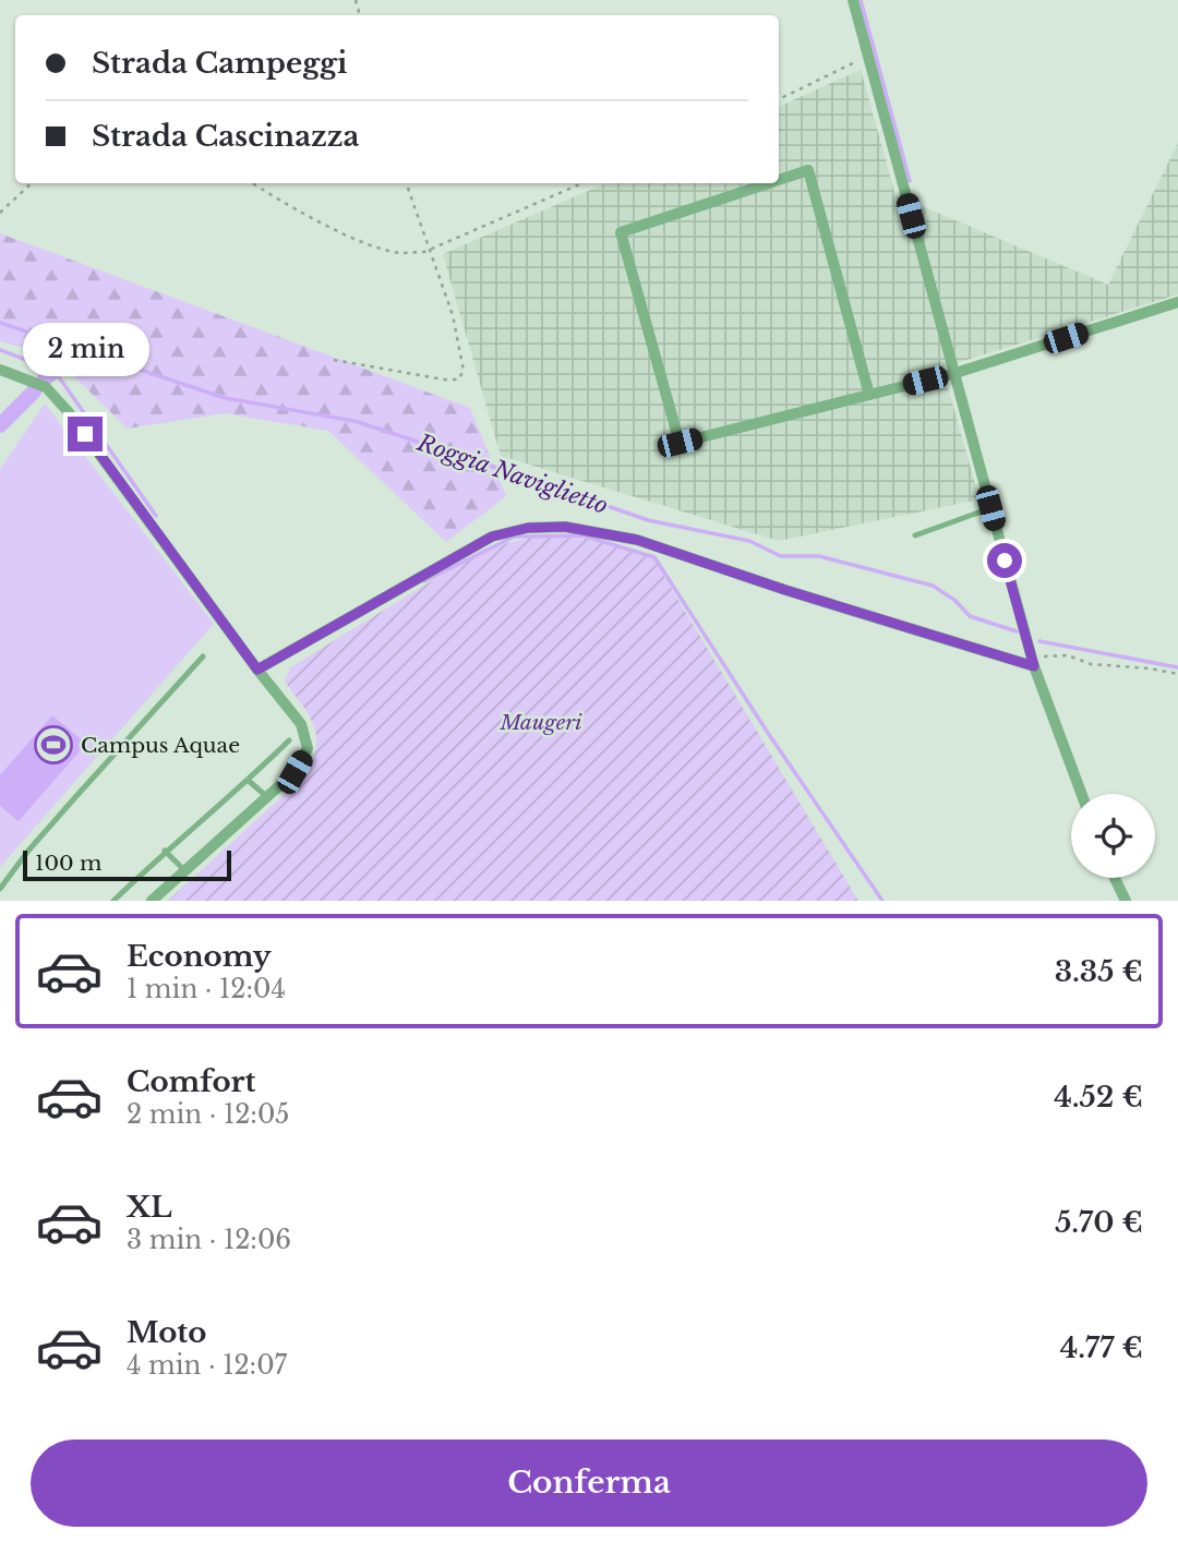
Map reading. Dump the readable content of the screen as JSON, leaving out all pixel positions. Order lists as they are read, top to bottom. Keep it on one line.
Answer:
{"water":["Roggia Naviglietto"],"parks":["Maugeri"],"places":{"sports":["Campus Aquae"]},"scale_bar":"100 m","page":{"banner":["Strada Campeggi","Strada Cascinazza"],"bubble":"2 min","scale":"100 m","list":[{"name":"Economy","note":"1 min · 12:04","value":"3.35 €"},{"name":"Comfort","note":"2 min · 12:05","value":"4.52 €"},{"name":"XL","note":"3 min · 12:06","value":"5.70 €"},{"name":"Moto","note":"4 min · 12:07","value":"4.77 €"}],"buttons":"Conferma"}}
